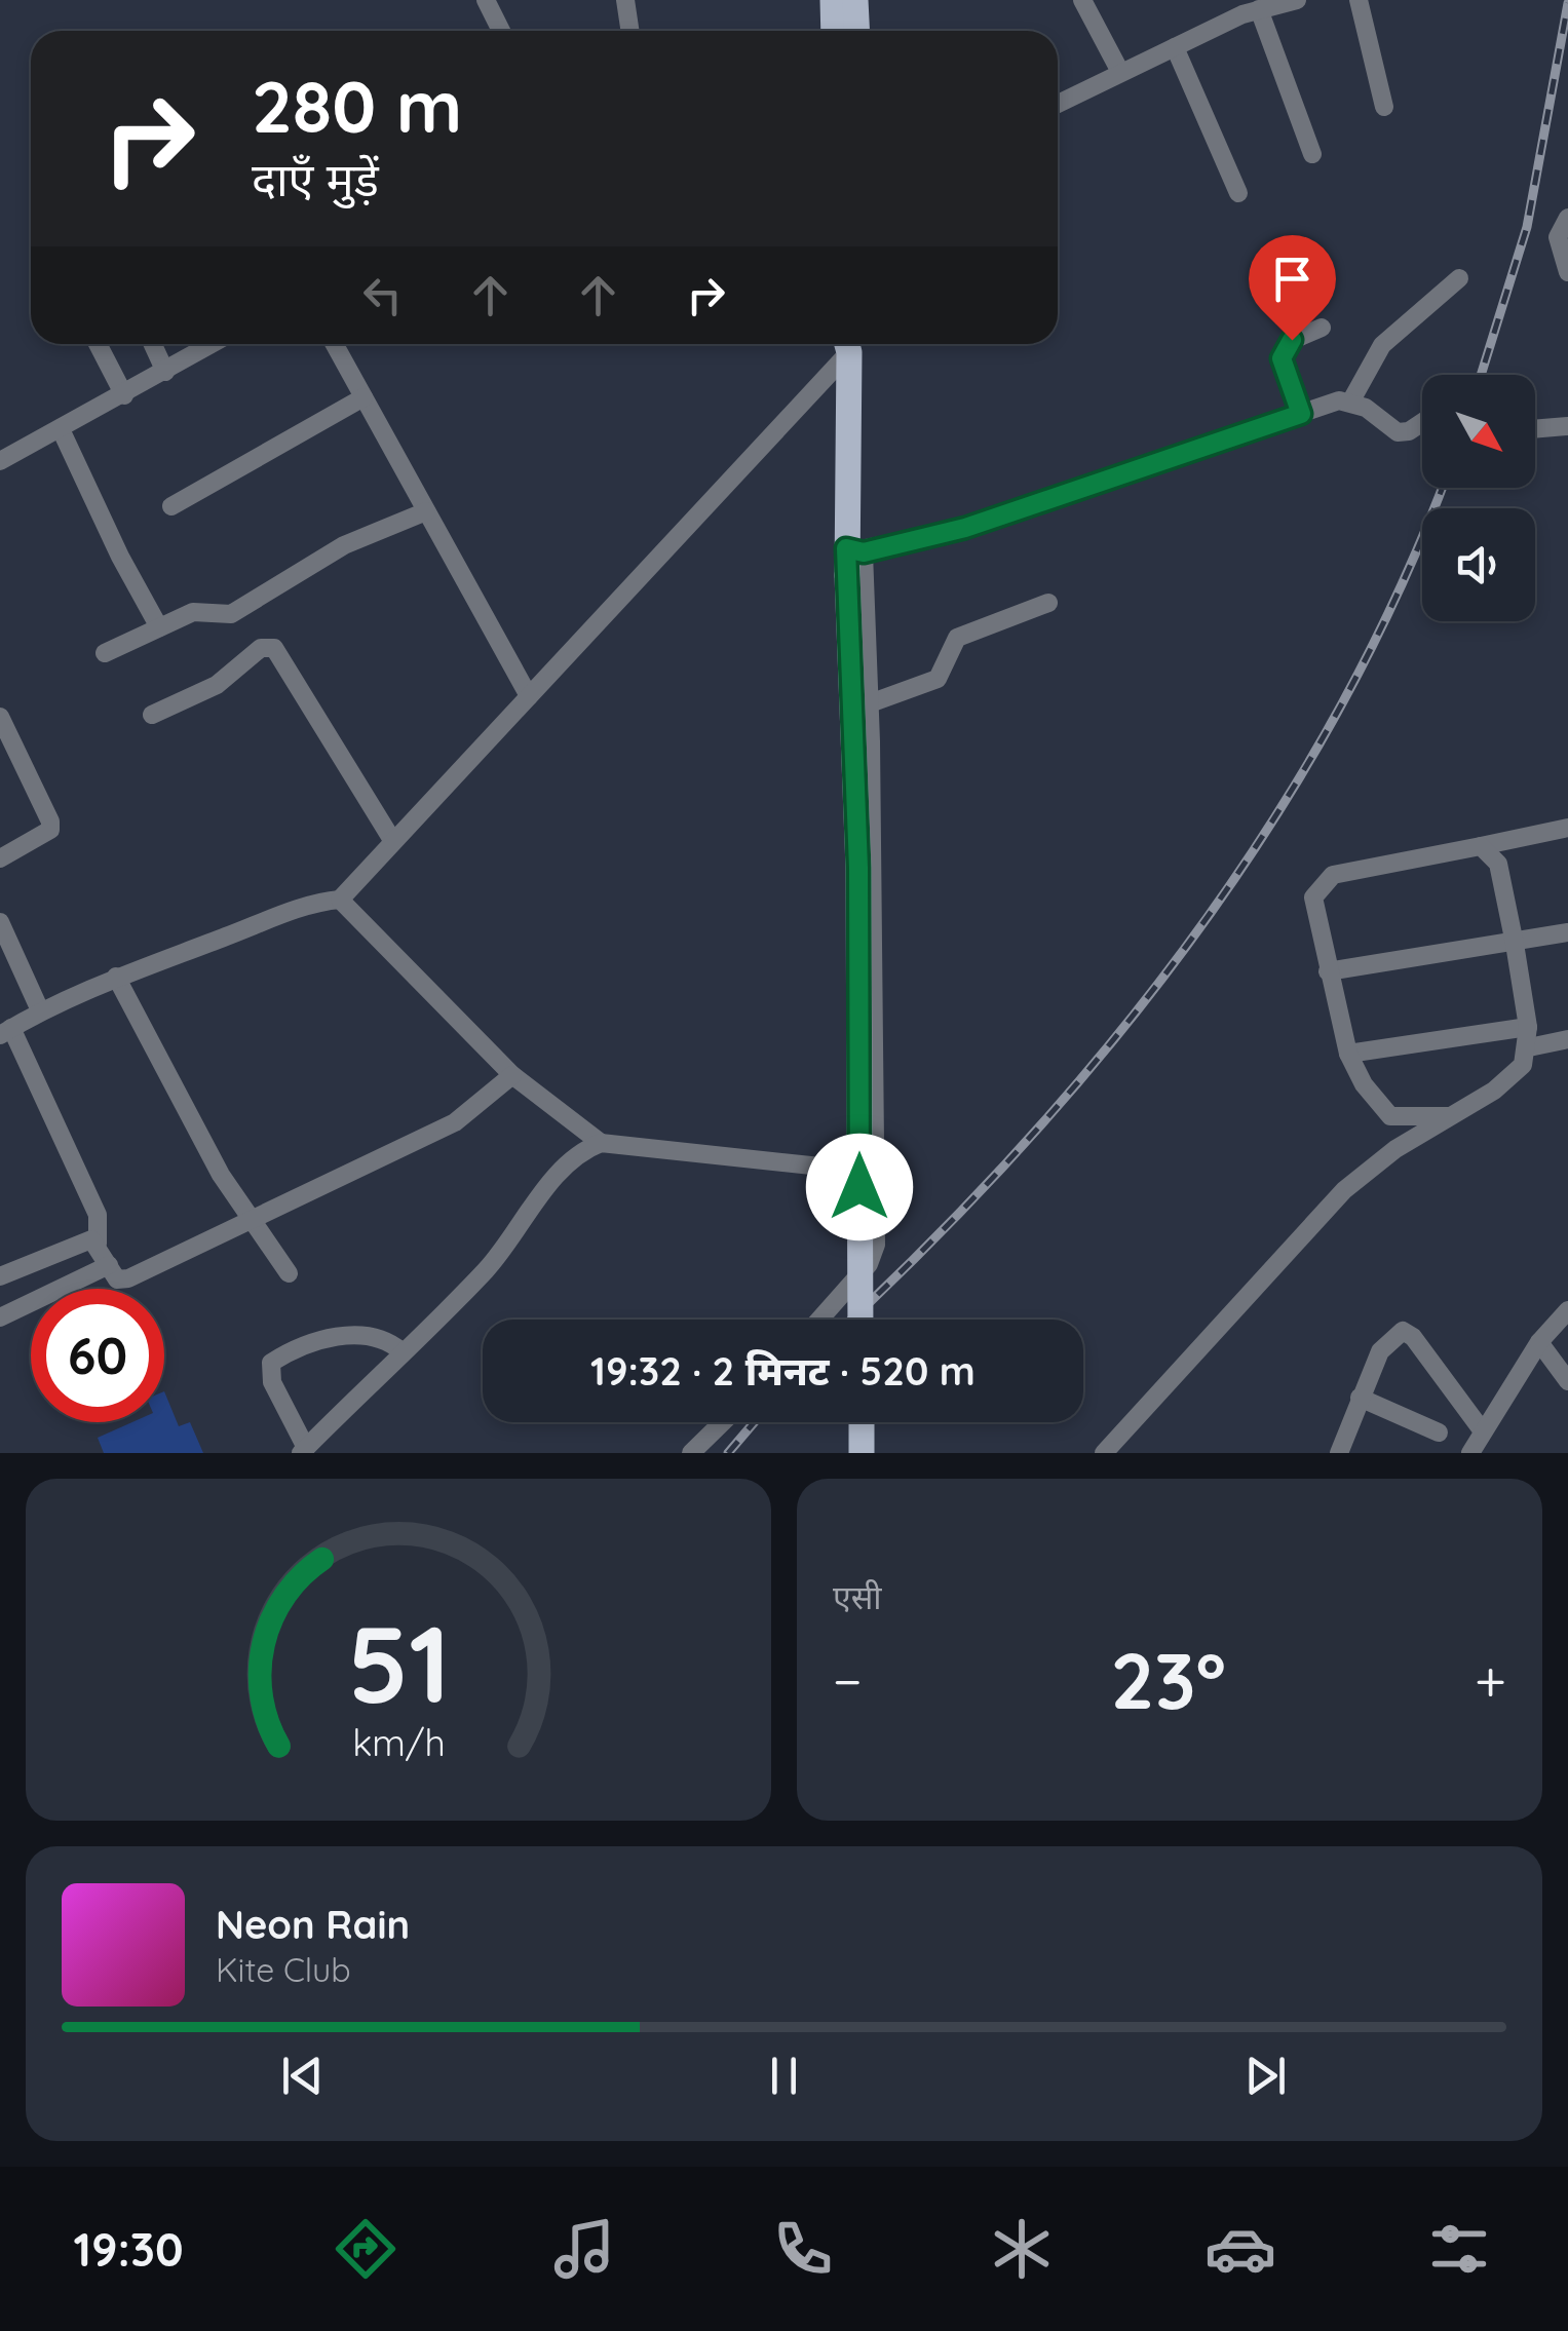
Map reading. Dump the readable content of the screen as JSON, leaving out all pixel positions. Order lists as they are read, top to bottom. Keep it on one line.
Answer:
{"north":"bottom right","page":{"turn":["280 m","दाएँ मुड़ें"],"limit":"60","trip":"19:32 · 2 मिनट · 520 m","tile":"एसी","heat":["−","23°","+"],"song":["Neon Rain","Kite Club"],"tabs":"19:30","gauge":["51","km/h"]}}
